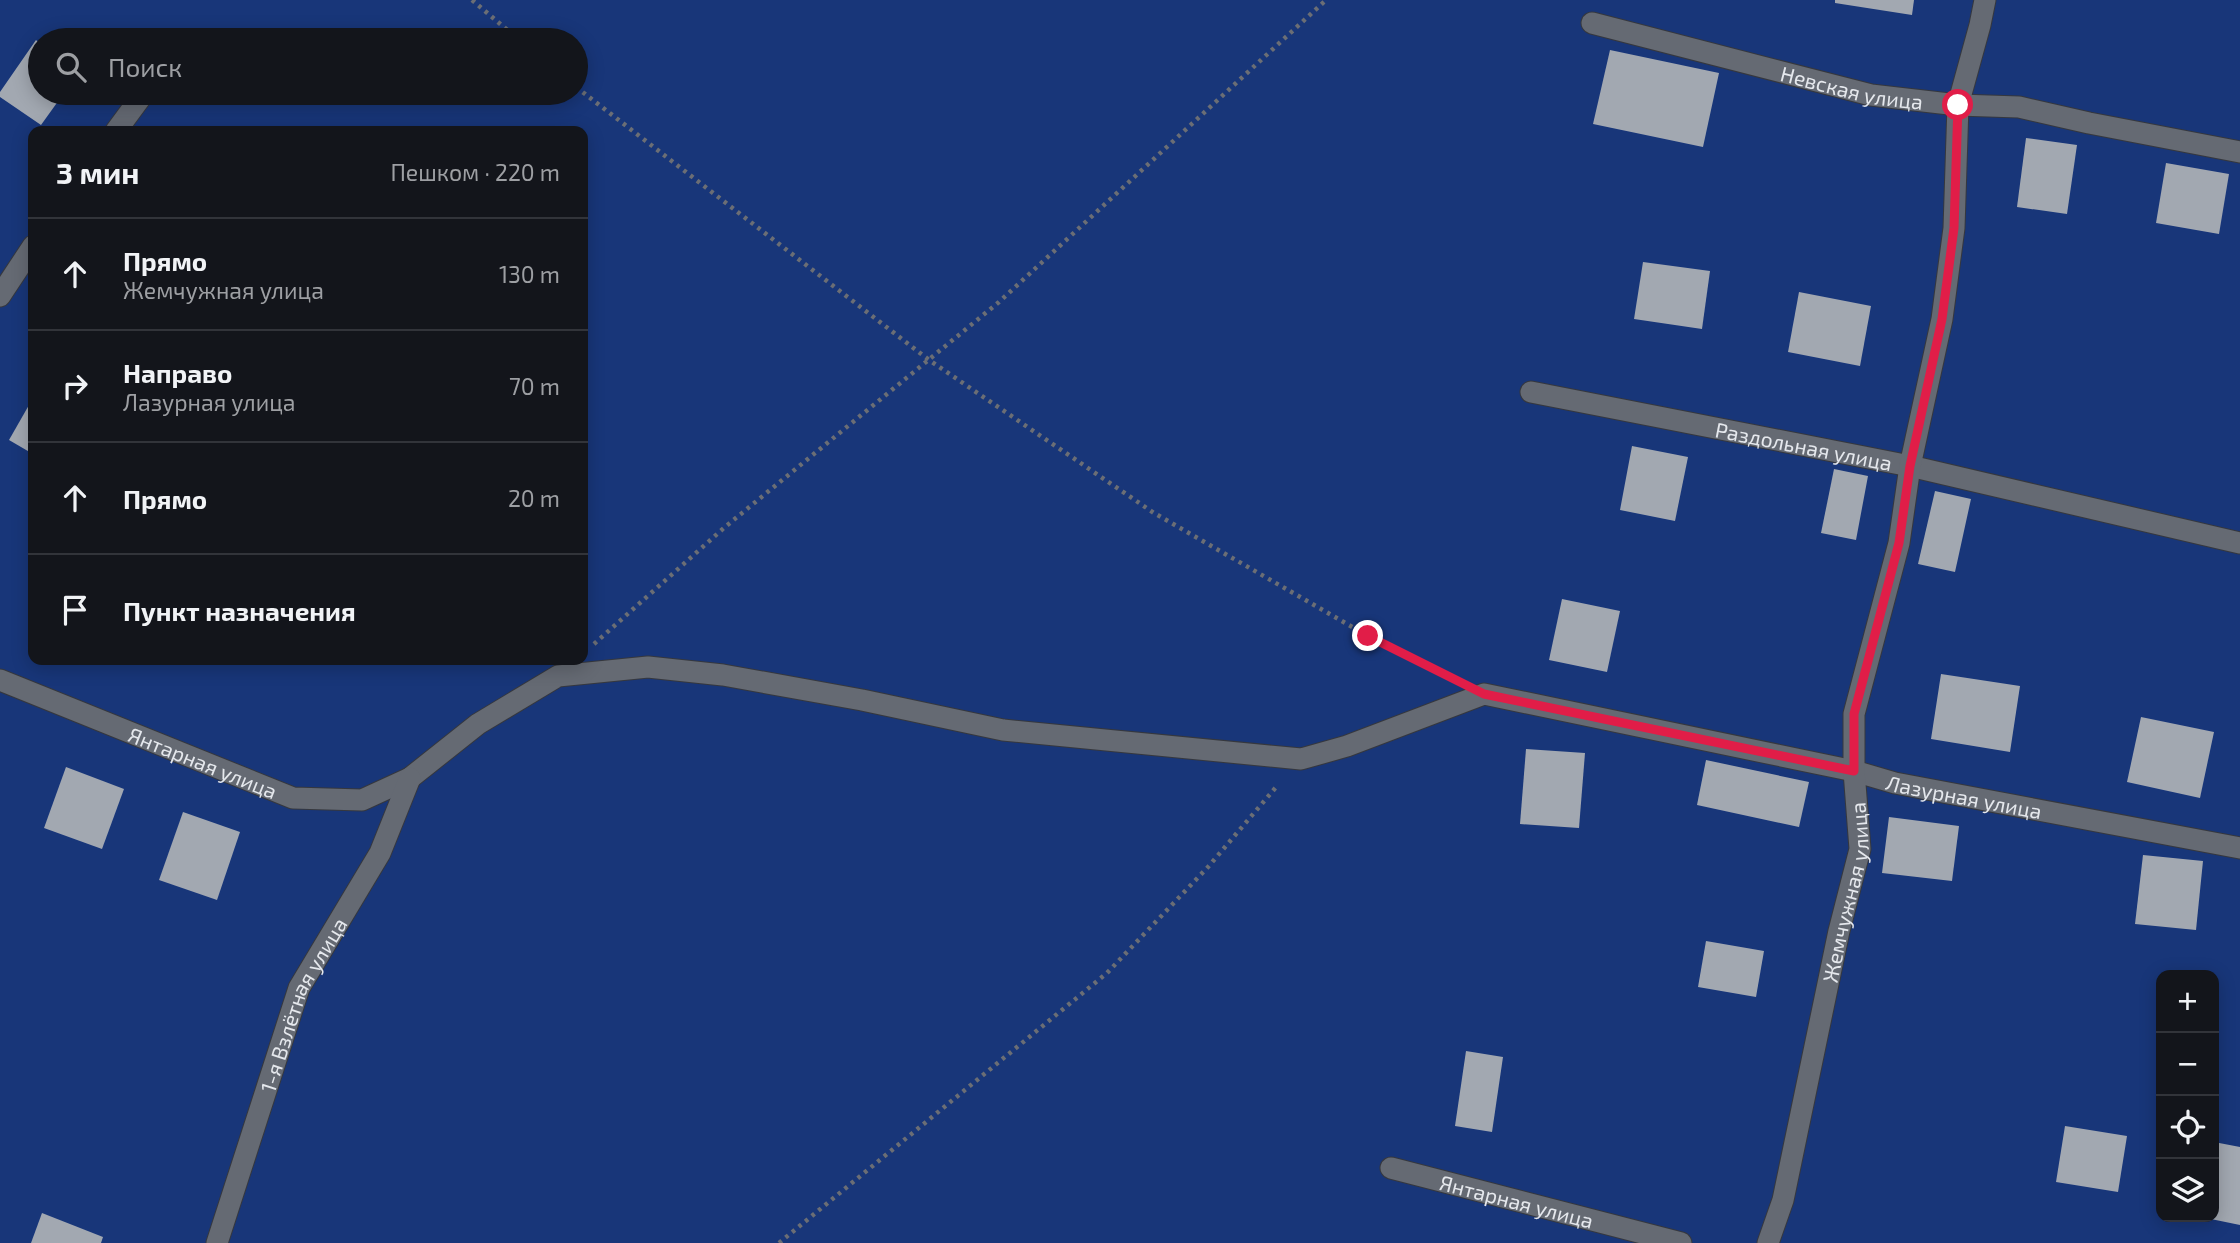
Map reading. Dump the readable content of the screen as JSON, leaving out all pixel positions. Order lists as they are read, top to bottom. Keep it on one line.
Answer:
{"streets":{"street":["Невская улица","Раздольная улица","Янтарная улица","Лазурная улица","Жемчужная улица","1-я Взлётная улица"]},"crossings":[["Невская улица","Жемчужная улица"],["Раздольная улица","Жемчужная улица"],["Янтарная улица","Лазурная улица"],["Янтарная улица","1-я Взлётная улица"],["Лазурная улица","Жемчужная улица"]],"page":{"search":"Поиск","heading":["3 мин","Пешком · 220 m"],"list":[["Прямо","Жемчужная улица","130 m"],["Направо","Лазурная улица","70 m"],["Прямо","20 m"],"Пункт назначения"],"map_buttons":["+","−"]}}
